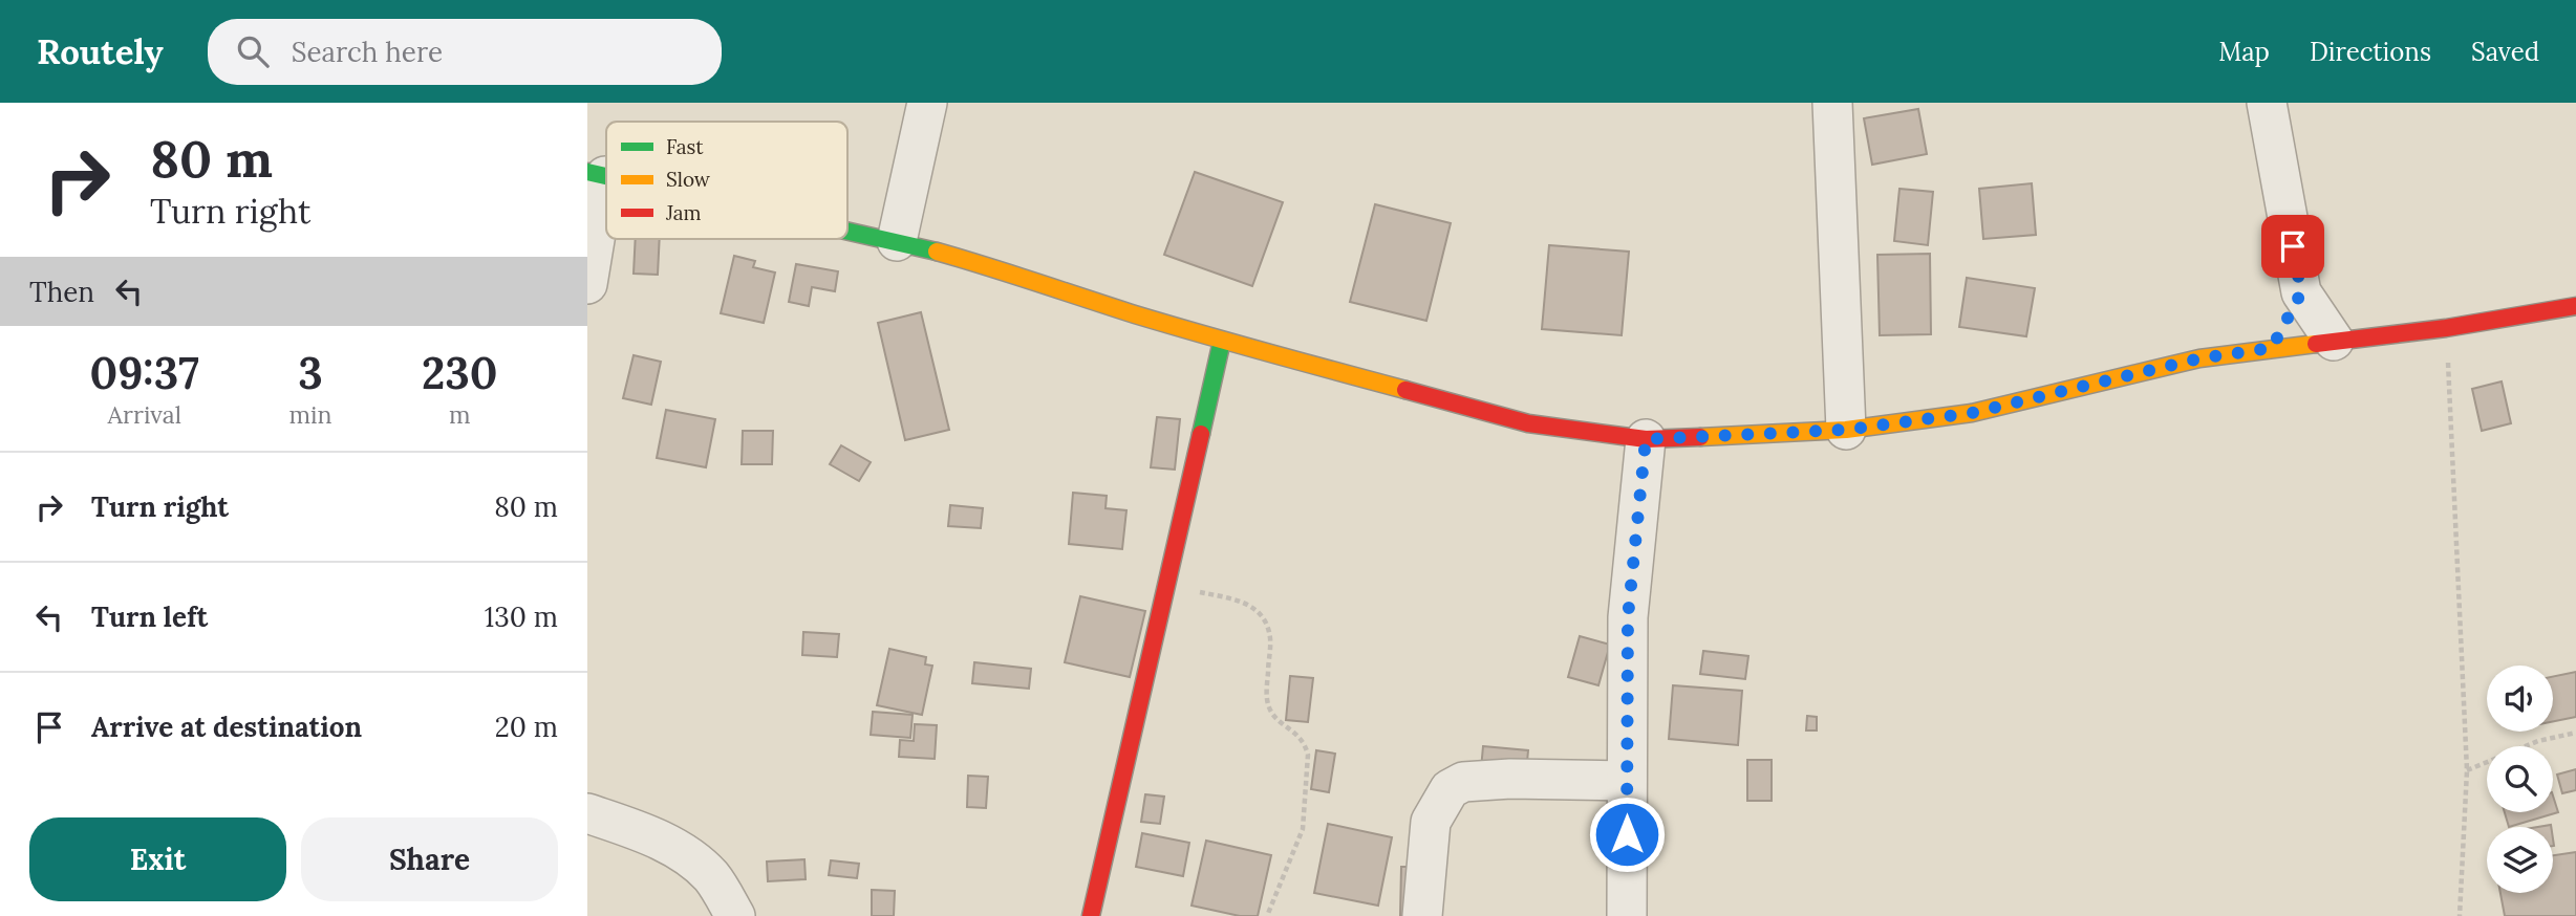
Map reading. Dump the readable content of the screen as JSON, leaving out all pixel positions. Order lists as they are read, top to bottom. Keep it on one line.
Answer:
{"legend":["Fast","Slow","Jam"],"page":{"header":"Routely","search":"Search here","nav":["Map","Directions","Saved"],"turn":["80 m","Turn right"],"then":"Then","eta":["09:37","Arrival","3","min","230","m"],"list":[{"name":"Turn right","value":"80 m"},{"name":"Turn left","value":"130 m"},{"name":"Arrive at destination","value":"20 m"}],"buttons":["Exit","Share"]}}
